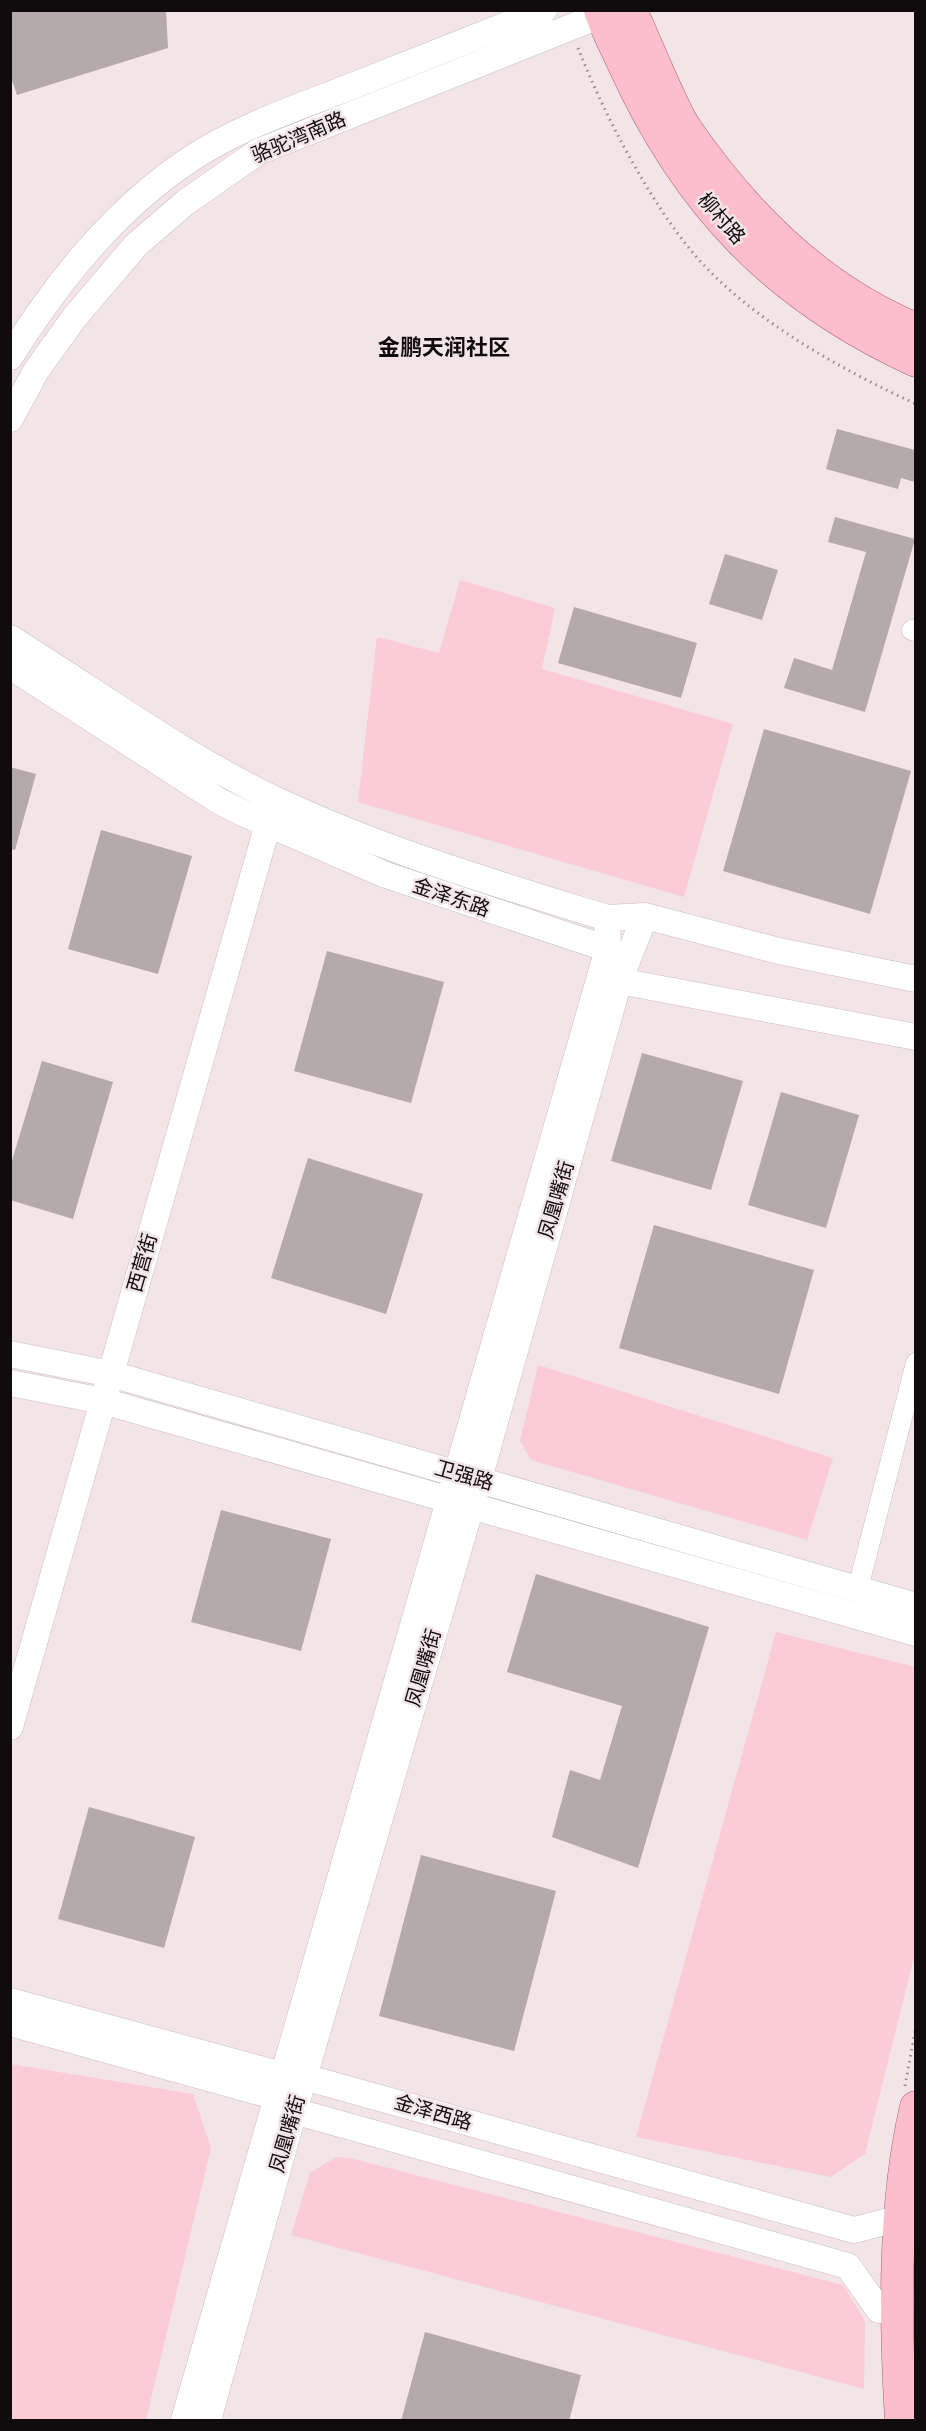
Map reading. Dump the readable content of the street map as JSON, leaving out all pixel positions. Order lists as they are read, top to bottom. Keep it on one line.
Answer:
{"streets":{"main road":["柳村路"],"street":["骆驼湾南路","金泽东路","凤凰嘴街","西营街","卫强路","金泽西路"]},"crossings":[["骆驼湾南路","柳村路"],["金泽东路","凤凰嘴街"],["金泽东路","西营街"],["凤凰嘴街","卫强路"],["凤凰嘴街","金泽西路"],["西营街","卫强路"]],"districts":["金鹏天润社区"]}
